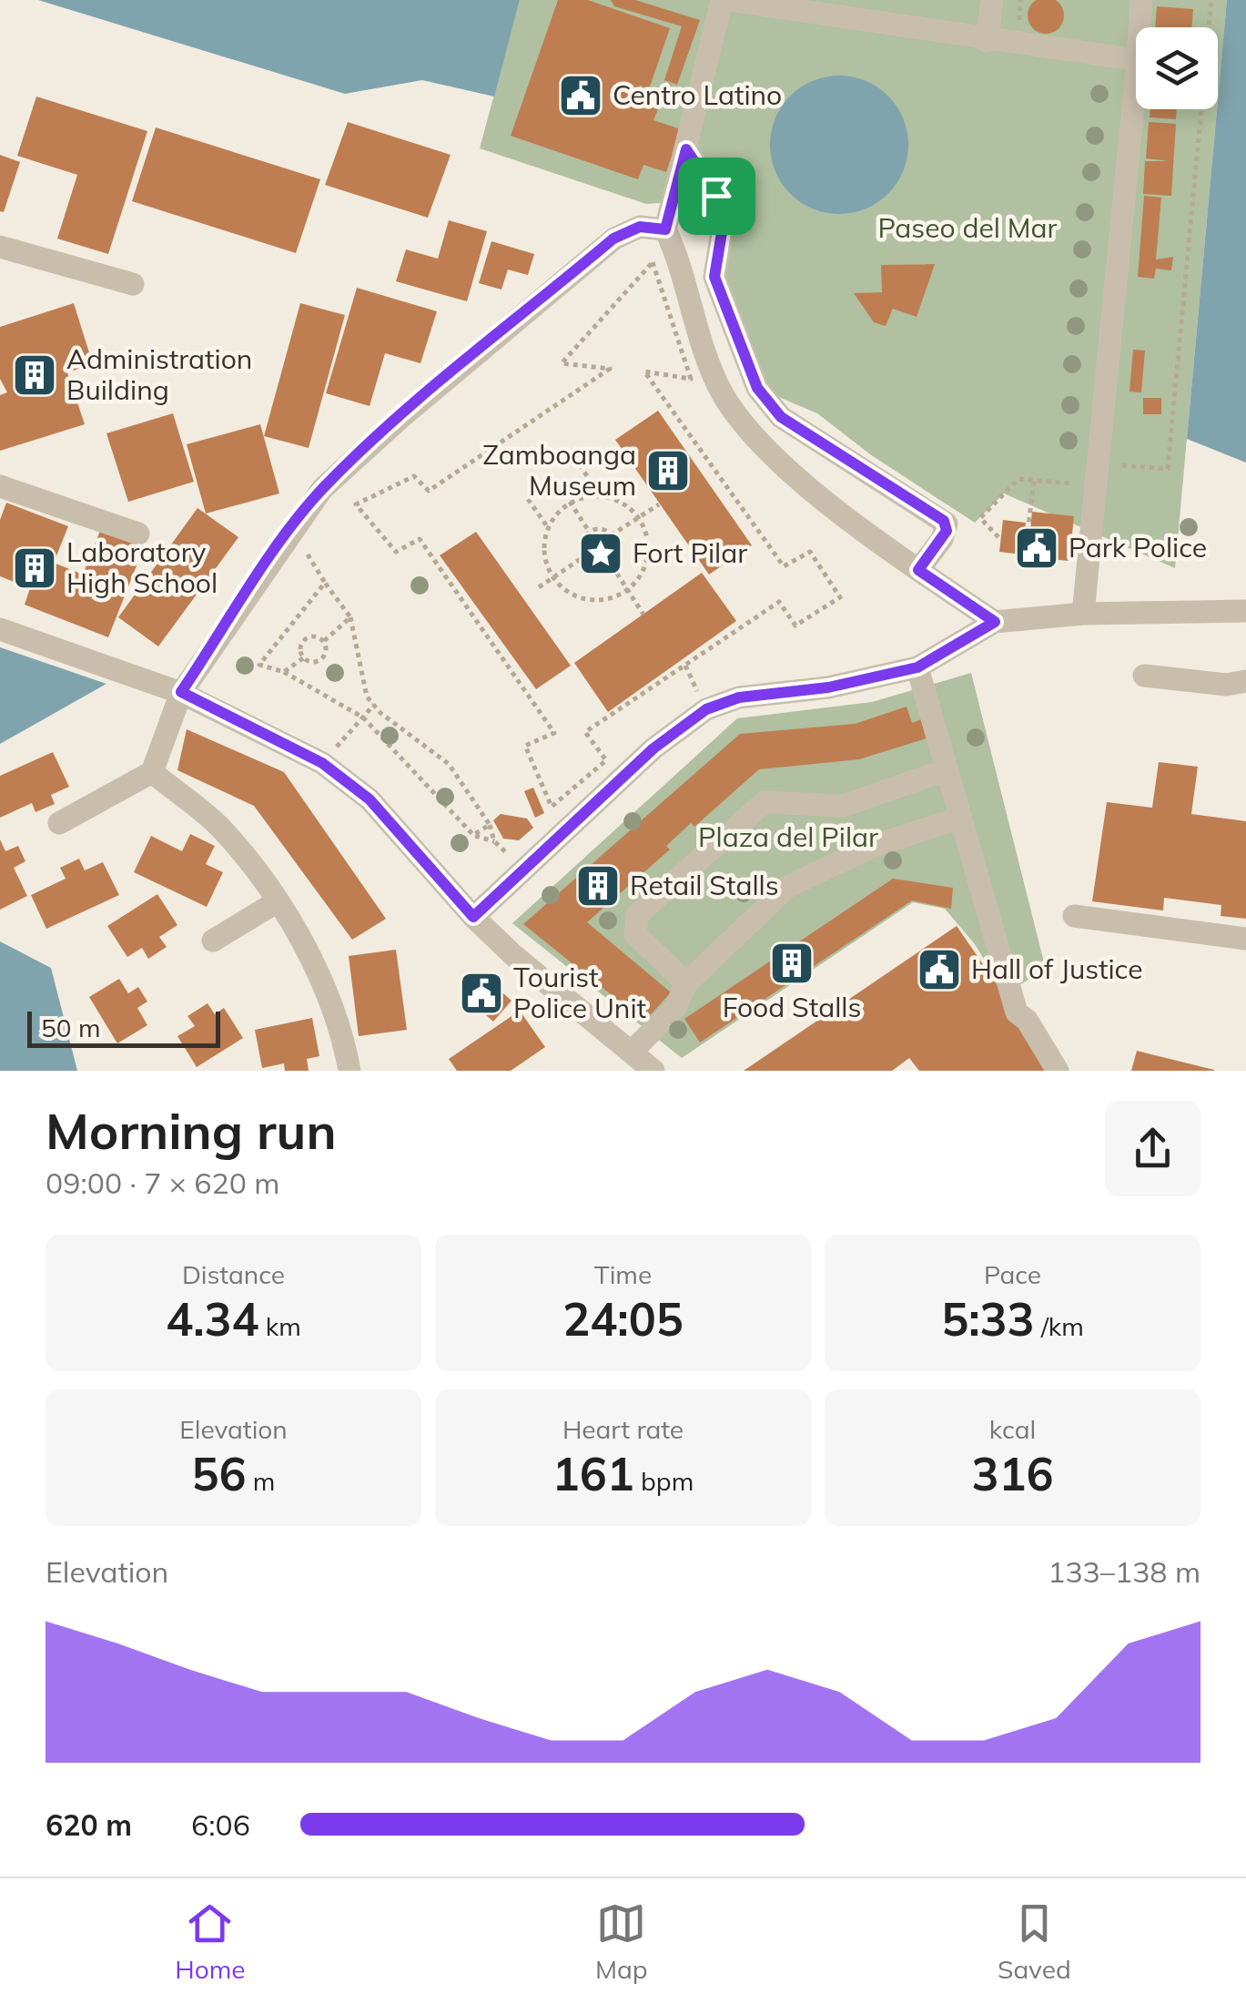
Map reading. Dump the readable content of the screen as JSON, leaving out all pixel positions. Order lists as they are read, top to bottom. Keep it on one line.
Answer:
{"parks":["Paseo del Mar","Plaza del Pilar"],"places":{"public building":["Centro Latino","Park Police","Hall of Justice","Tourist Police Unit"],"building":["Administration Building","Zamboanga Museum","Laboratory High School","Retail Stalls","Food Stalls"],"place":["Fort Pilar"]},"scale_bar":"50 m","page":{"scale":"50 m","heading":["Morning run","09:00 · 7 × 620 m"],"stats":[["Distance","4.34 km"],["Time","24:05"],["Pace","5:33 /km"],["Elevation","56 m"],["Heart rate","161 bpm"],["kcal","316"]],"chart":["Elevation","133–138 m"],"list":[{"name":"620 m","note":"6:06"}],"tabs":["Home","Map","Saved"]}}
